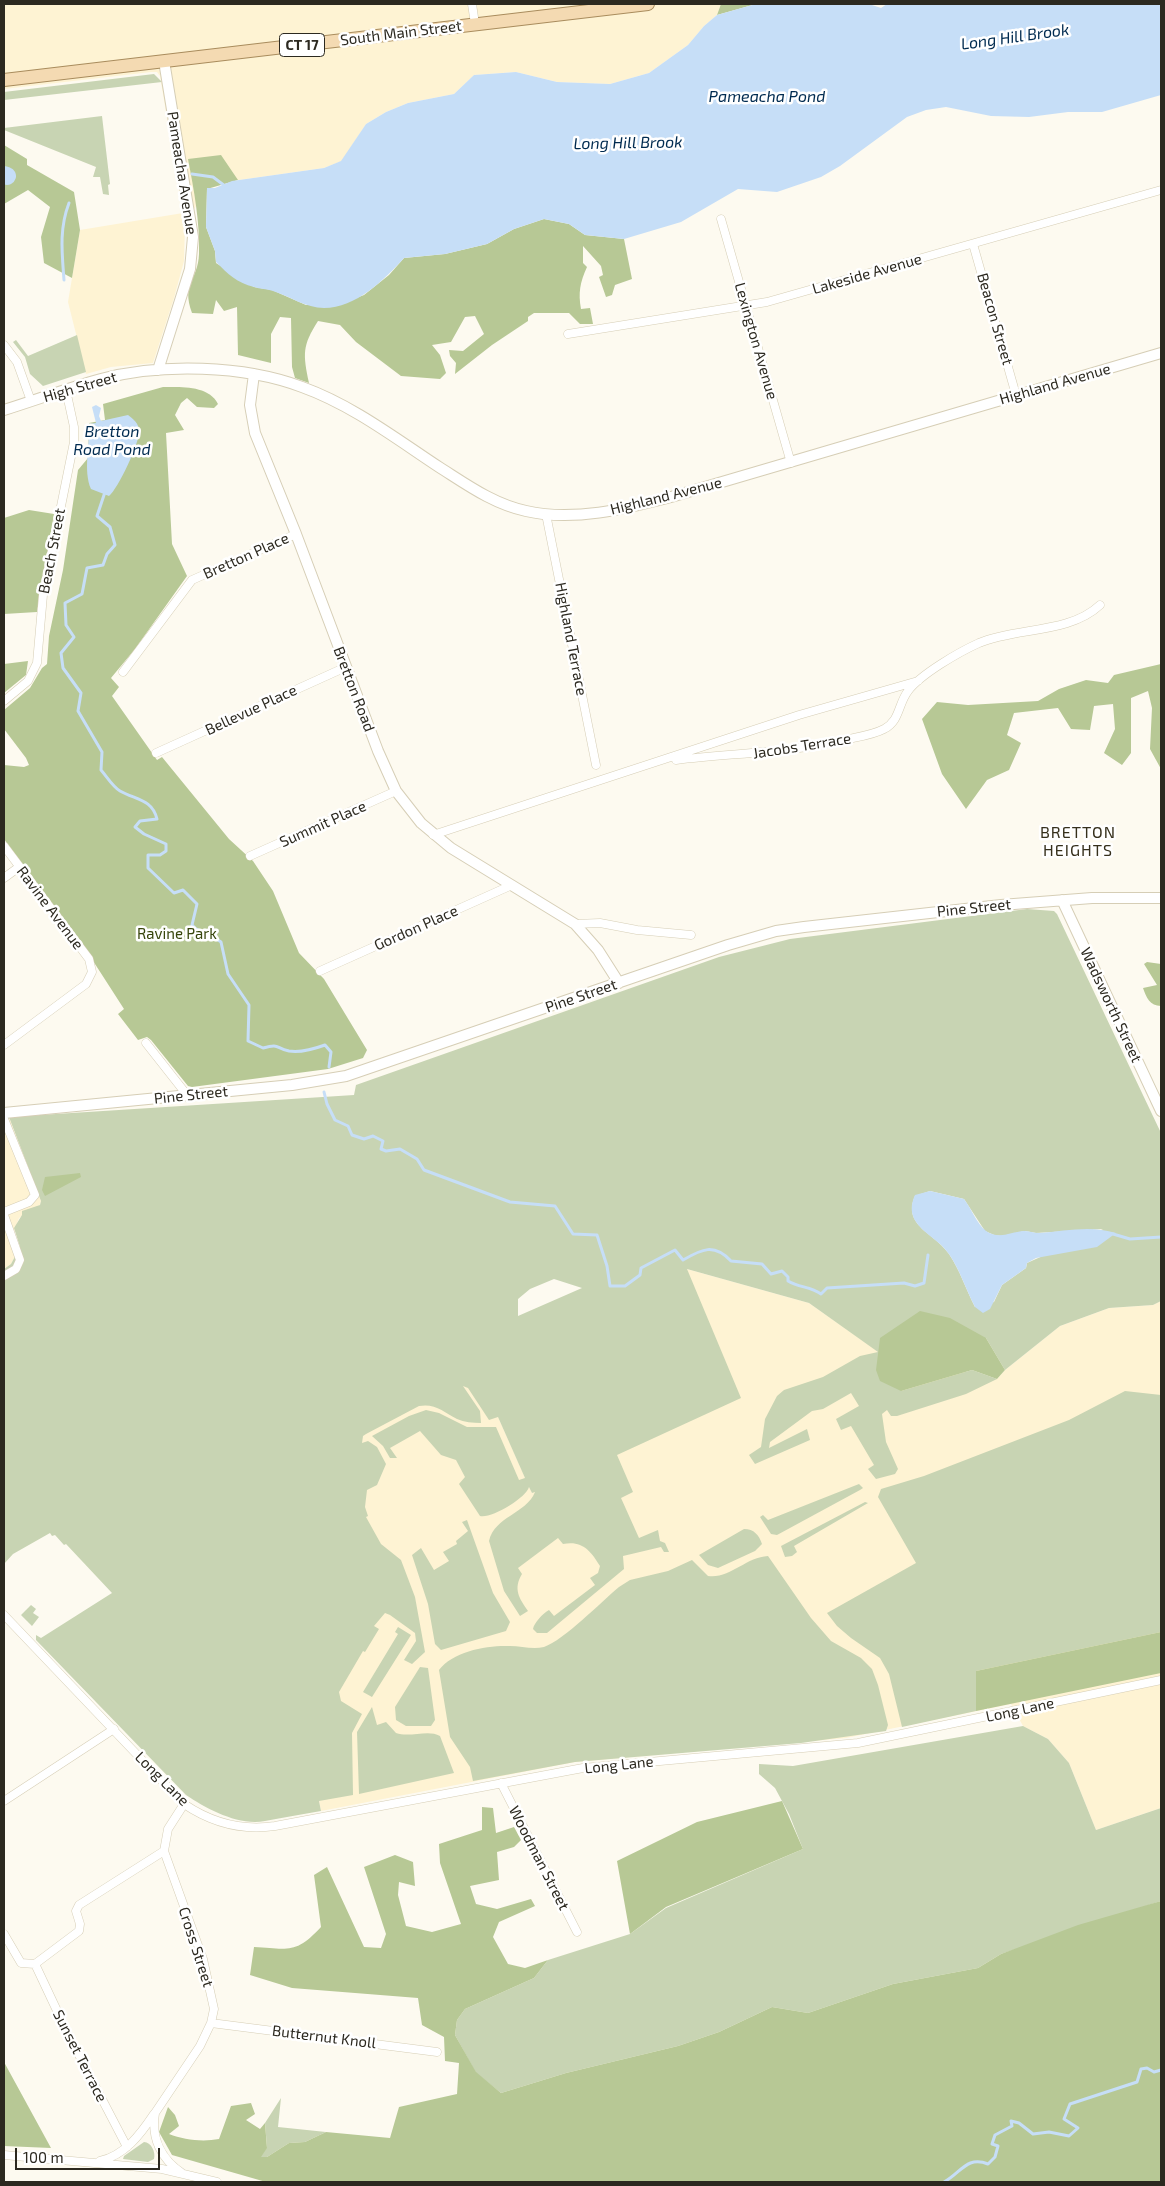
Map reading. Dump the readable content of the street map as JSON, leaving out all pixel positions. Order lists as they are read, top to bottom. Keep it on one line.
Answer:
{"streets":{"main road":["South Main Street","CT 17"],"street":["Pameacha Avenue","Lakeside Avenue","Beacon Street","Lexington Avenue","Highland Avenue","High Street","Beach Street","Bretton Place","Highland Terrace","Bretton Road","Bellevue Place","Jacobs Terrace","Summit Place","Ravine Avenue","Pine Street","Gordon Place","Wadsworth Street","Long Lane","Woodman Street","Cross Street","Butternut Knoll","Sunset Terrace"]},"crossings":[["South Main Street","Pameacha Avenue"],["Pameacha Avenue","Highland Avenue"],["Pameacha Avenue","High Street"],["Lakeside Avenue","Beacon Street"],["Lakeside Avenue","Lexington Avenue"],["Beacon Street","Highland Avenue"],["Lexington Avenue","Highland Avenue"],["Highland Avenue","High Street"],["Highland Avenue","Highland Terrace"],["Highland Avenue","Bretton Road"],["High Street","Beach Street"],["Bretton Place","Bretton Road"],["Bretton Road","Bellevue Place"],["Bretton Road","Jacobs Terrace"],["Bretton Road","Summit Place"],["Bretton Road","Pine Street"],["Bretton Road","Gordon Place"],["Pine Street","Wadsworth Street"],["Long Lane","Woodman Street"],["Cross Street","Butternut Knoll"],["Cross Street","Sunset Terrace"]],"districts":["BRETTON HEIGHTS"],"water":["Long Hill Brook","Pameacha Pond","Bretton Road Pond"],"parks":["Ravine Park"],"scale_bar":"100 m"}
